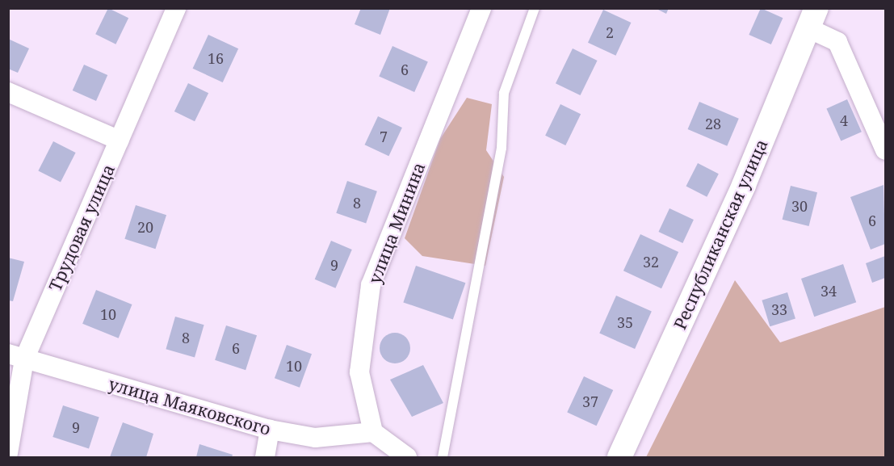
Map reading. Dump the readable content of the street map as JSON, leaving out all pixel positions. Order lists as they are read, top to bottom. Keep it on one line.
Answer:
{"streets":{"street":["улица Минина","Трудовая улица","Республиканская улица","улица Маяковского"]},"crossings":[["улица Минина","улица Маяковского"],["Трудовая улица","улица Маяковского"]],"house_numbers":["2","16","6","4","28","7","8","30","6","20","32","9","34","33","10","35","8","6","10","37","9"]}
